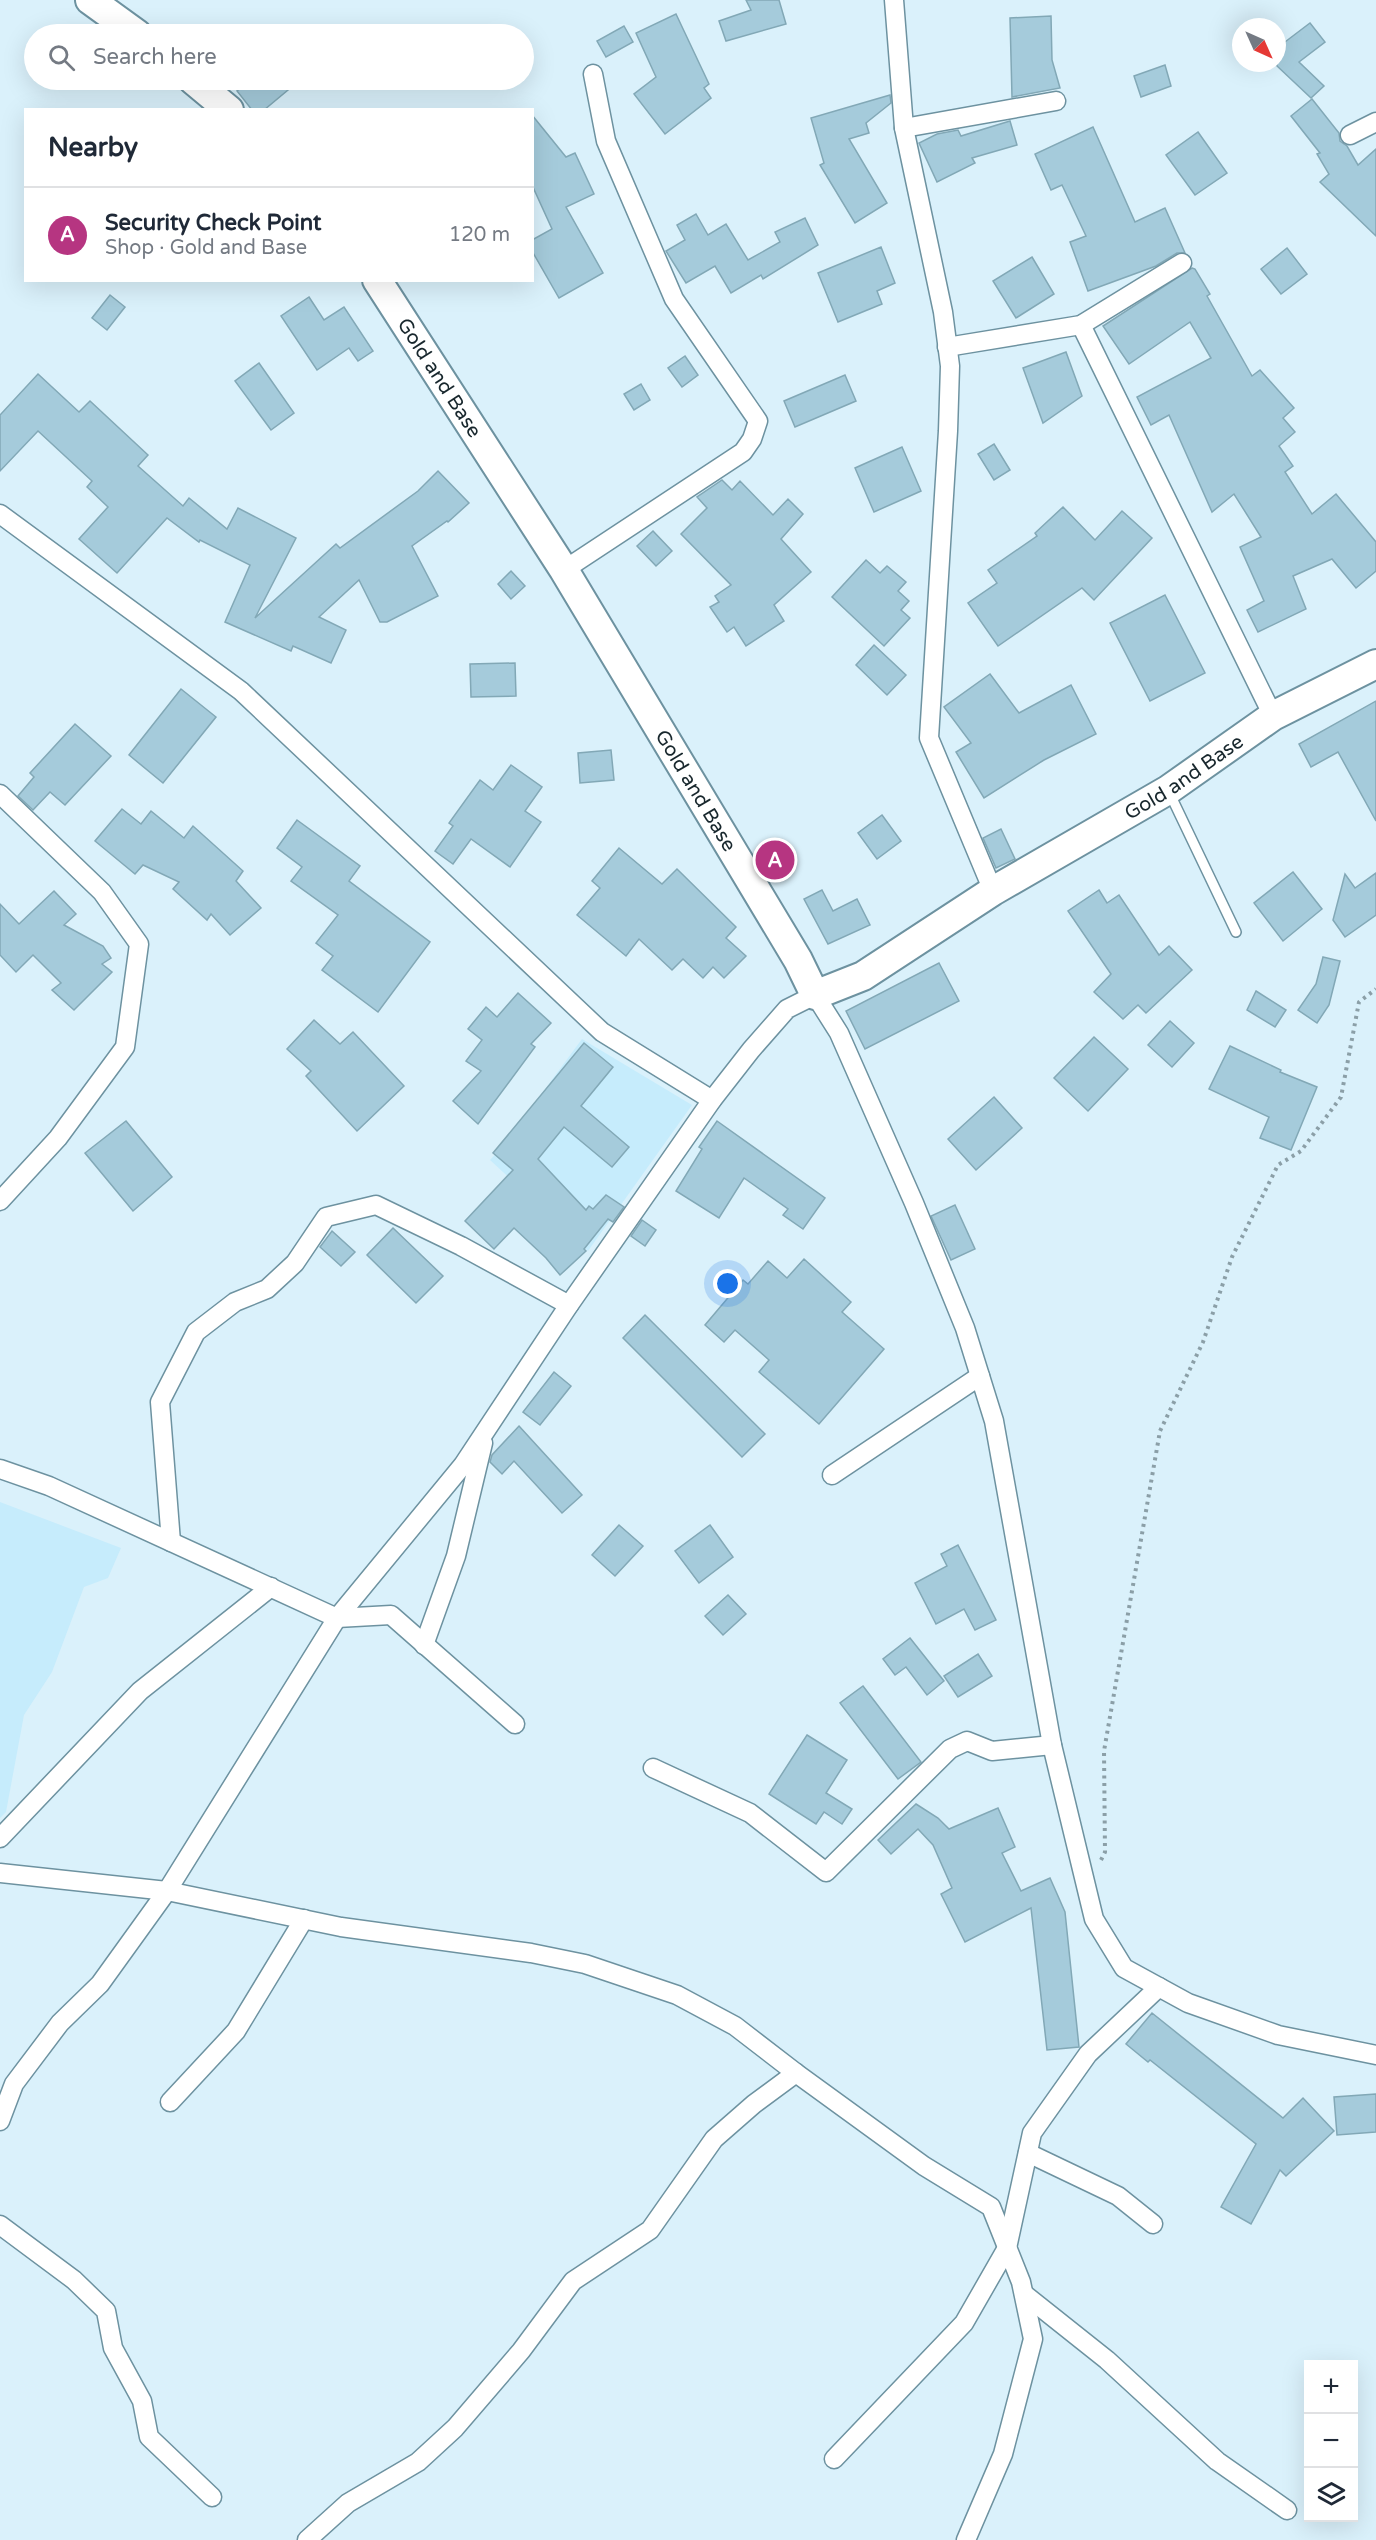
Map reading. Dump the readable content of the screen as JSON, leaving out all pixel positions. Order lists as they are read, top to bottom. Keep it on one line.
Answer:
{"streets":{"main road":["Gold and Base"]},"north":"bottom right","page":{"search":"Search here","heading":"Nearby","list":[{"mark":"A","name":"Security Check Point","note":"Shop · Gold and Base","value":"120 m"}],"pins":"A","map_buttons":["+","−"]}}
